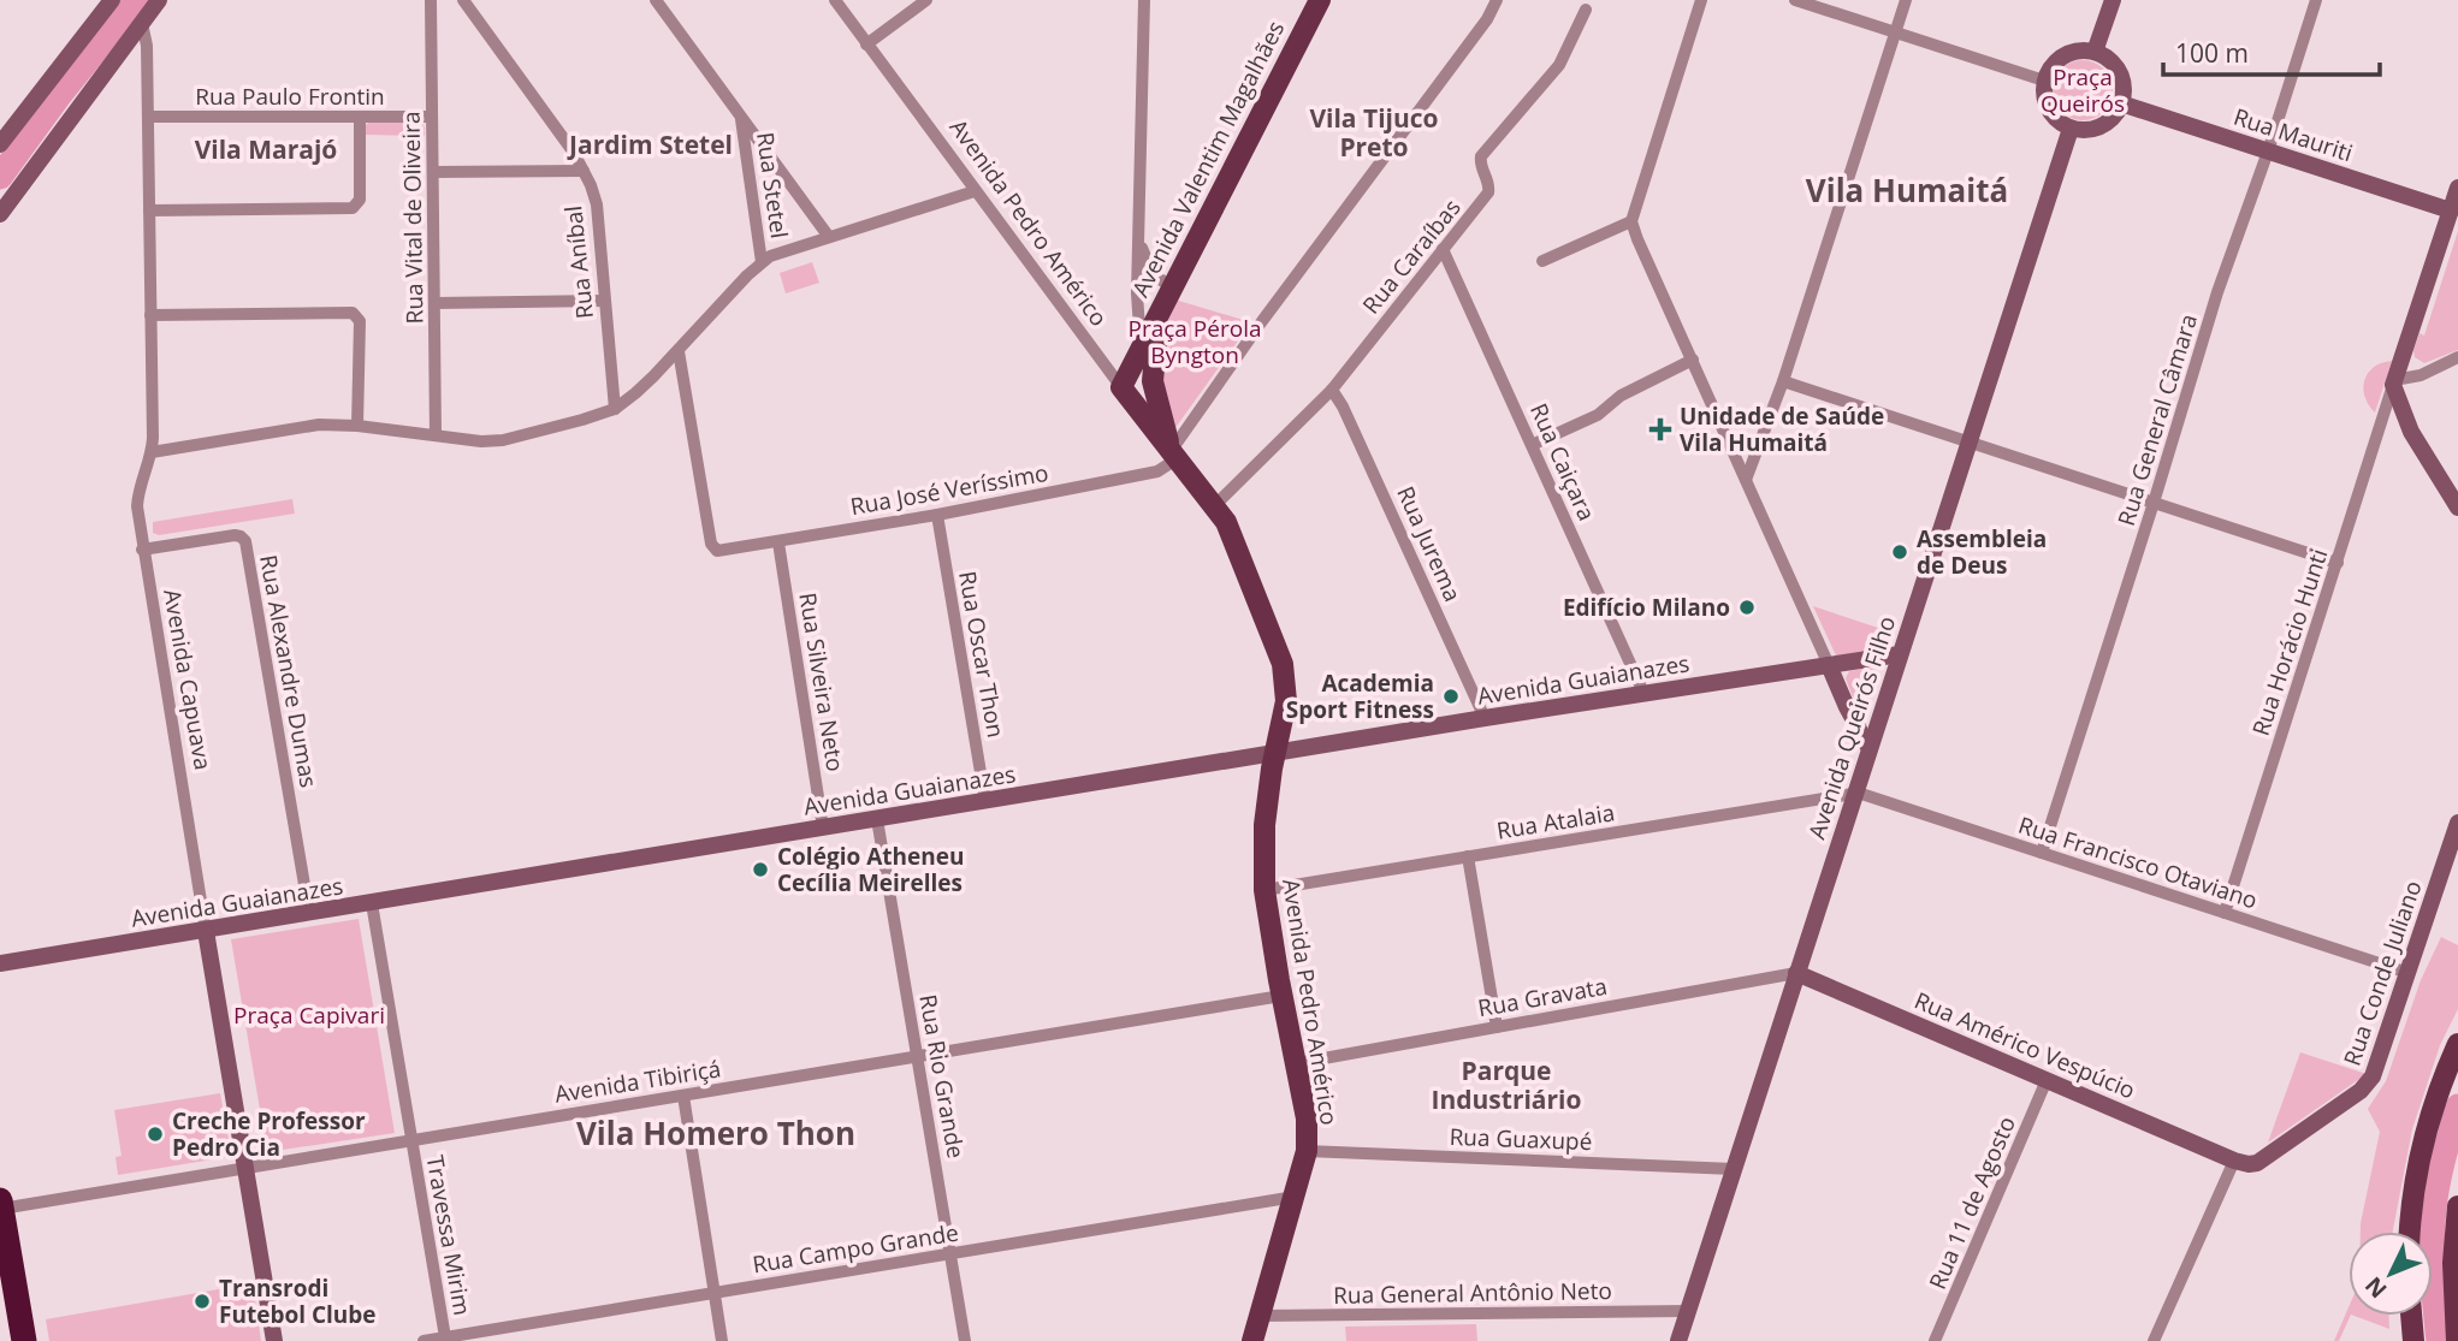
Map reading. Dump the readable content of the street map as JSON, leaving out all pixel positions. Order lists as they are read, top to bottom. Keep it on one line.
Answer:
{"streets":{"main road":["Rua Mauriti","Avenida Valentim Magalhães","Avenida Pedro Américo","Avenida Capuava","Avenida Guaianazes","Avenida Queirós Filho","Rua Conde Juliano","Rua Américo Vespúcio"],"street":["Rua Paulo Frontin","Rua Stetel","Rua Vital de Oliveira","Rua Caraíbas","Rua Aníbal","Rua General Câmara","Rua Caiçara","Rua José Veríssimo","Rua Jurema","Rua Horácio Hunti","Rua Oscar Thon","Rua Alexandre Dumas","Rua Silveira Neto","Rua Atalaia","Rua Francisco Otaviano","Rua Gravata","Rua Rio Grande","Avenida Tibiriçá","Rua Guaxupé","Rua 11 de Agosto","Travessa Mirim","Rua Campo Grande","Rua General Antônio Neto"]},"crossings":[["Rua Paulo Frontin","Rua Vital de Oliveira"],["Rua Paulo Frontin","Avenida Capuava"],["Rua Mauriti","Rua General Câmara"],["Rua Mauriti","Avenida Queirós Filho"],["Avenida Valentim Magalhães","Avenida Pedro Américo"],["Avenida Pedro Américo","Rua Caraíbas"],["Avenida Pedro Américo","Rua José Veríssimo"],["Avenida Pedro Américo","Avenida Guaianazes"],["Avenida Pedro Américo","Rua Atalaia"],["Avenida Pedro Américo","Rua Gravata"],["Avenida Pedro Américo","Avenida Tibiriçá"],["Avenida Pedro Américo","Rua Guaxupé"],["Avenida Pedro Américo","Rua Campo Grande"],["Avenida Pedro Américo","Rua General Antônio Neto"],["Rua Caraíbas","Rua Caiçara"],["Rua Caraíbas","Rua Jurema"],["Rua General Câmara","Rua Francisco Otaviano"],["Rua Caiçara","Avenida Guaianazes"],["Rua José Veríssimo","Rua Oscar Thon"],["Rua José Veríssimo","Rua Silveira Neto"],["Rua Jurema","Avenida Guaianazes"],["Rua Horácio Hunti","Rua Francisco Otaviano"],["Rua Oscar Thon","Avenida Guaianazes"],["Rua Alexandre Dumas","Avenida Capuava"],["Rua Alexandre Dumas","Avenida Guaianazes"],["Avenida Capuava","Avenida Guaianazes"],["Avenida Capuava","Avenida Tibiriçá"],["Avenida Guaianazes","Rua Silveira Neto"],["Avenida Guaianazes","Avenida Queirós Filho"],["Avenida Guaianazes","Rua Rio Grande"],["Avenida Queirós Filho","Rua Atalaia"],["Avenida Queirós Filho","Rua Francisco Otaviano"],["Avenida Queirós Filho","Rua Gravata"],["Avenida Queirós Filho","Rua Américo Vespúcio"],["Avenida Queirós Filho","Rua Guaxupé"],["Avenida Queirós Filho","Rua General Antônio Neto"],["Rua Atalaia","Rua Francisco Otaviano"],["Rua Francisco Otaviano","Rua Conde Juliano"],["Rua Conde Juliano","Rua Américo Vespúcio"],["Rua Gravata","Rua Américo Vespúcio"],["Rua Américo Vespúcio","Rua 11 de Agosto"],["Rua Rio Grande","Avenida Tibiriçá"],["Rua Rio Grande","Rua Campo Grande"],["Avenida Tibiriçá","Travessa Mirim"],["Travessa Mirim","Rua Campo Grande"]],"districts":["Vila Tijuco Preto","Jardim Stetel","Vila Marajó","Vila Humaitá","Parque Industriário","Vila Homero Thon"],"parks":["Praça Queirós","Praça Pérola Byngton","Praça Capivari"],"places":{"health":["Unidade de Saúde Vila Humaitá"],"other":["Assembleia de Deus","Edifício Milano","Academia Sport Fitness","Colégio Atheneu Cecília Meirelles","Creche Professor Pedro Cia","Transrodi Futebol Clube"]},"scale_bar":"100 m","north":"bottom left"}
